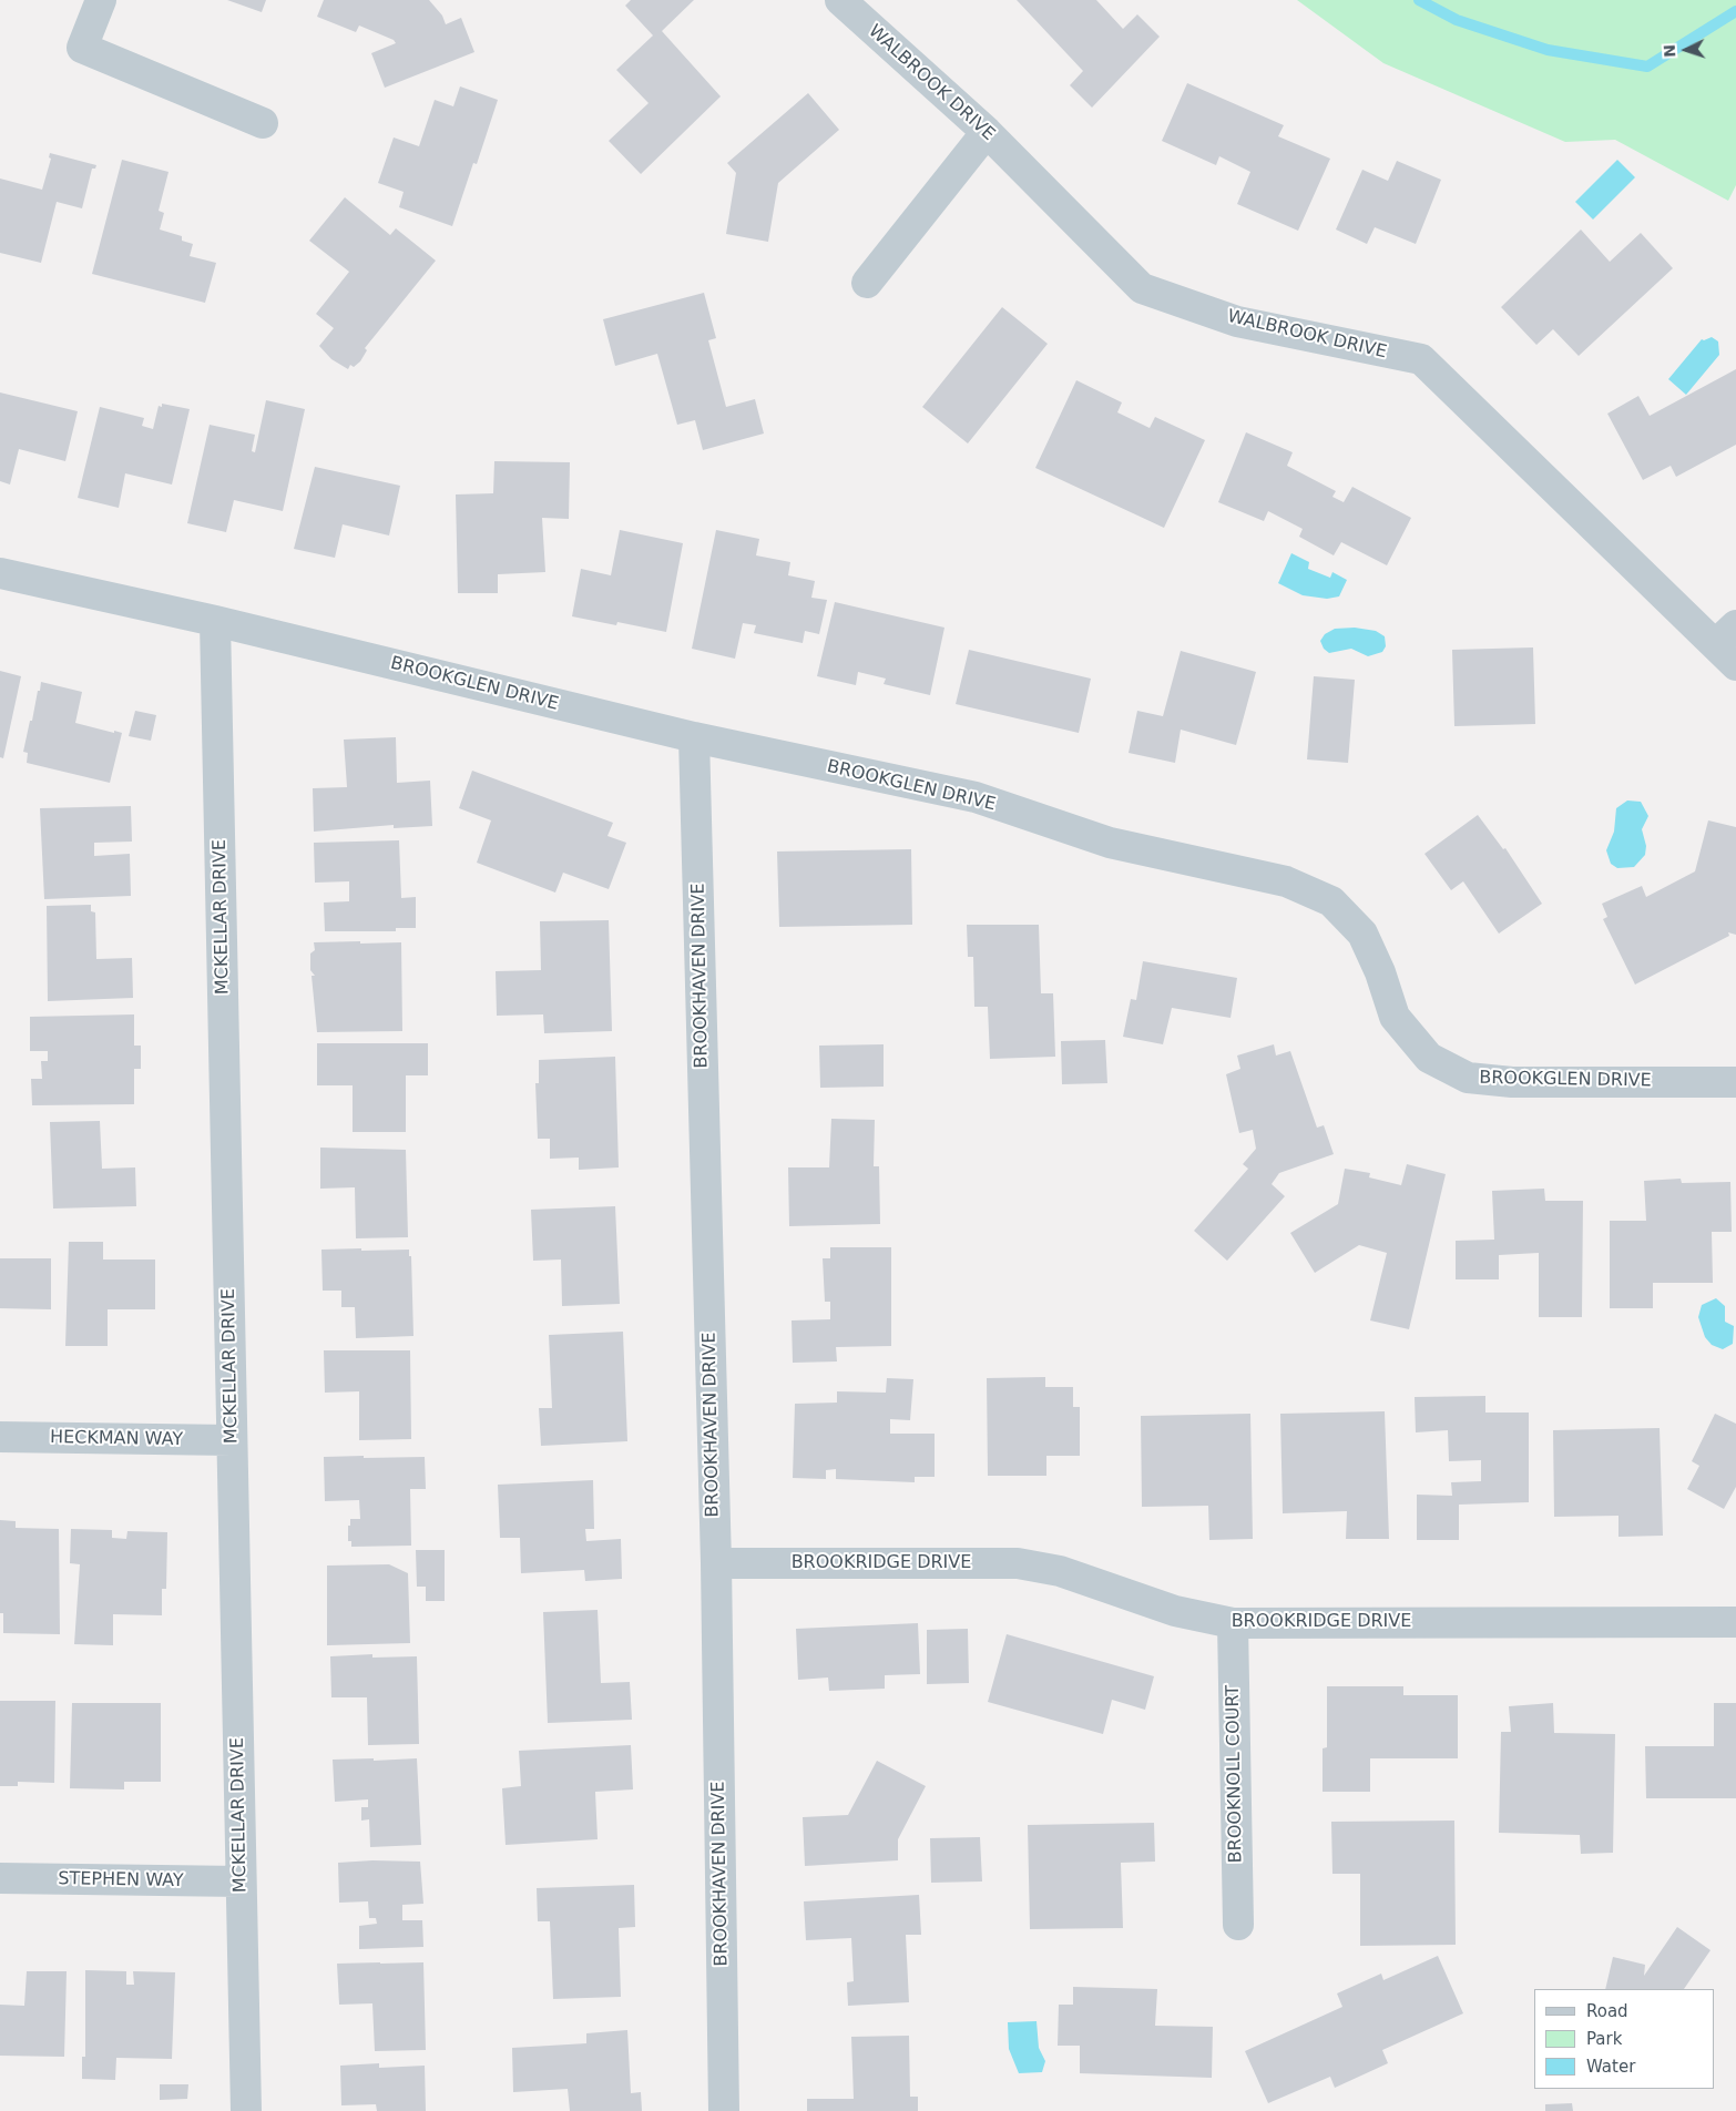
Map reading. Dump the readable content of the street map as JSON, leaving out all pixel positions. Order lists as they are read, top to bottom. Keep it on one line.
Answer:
{"streets":{"street":["WALBROOK DRIVE","BROOKGLEN DRIVE","MCKELLAR DRIVE","BROOKHAVEN DRIVE","HECKMAN WAY","BROOKRIDGE DRIVE","BROOKNOLL COURT","STEPHEN WAY"]},"crossings":[["BROOKGLEN DRIVE","MCKELLAR DRIVE"],["BROOKGLEN DRIVE","BROOKHAVEN DRIVE"],["MCKELLAR DRIVE","HECKMAN WAY"],["MCKELLAR DRIVE","STEPHEN WAY"],["BROOKHAVEN DRIVE","BROOKRIDGE DRIVE"],["BROOKRIDGE DRIVE","BROOKNOLL COURT"]],"legend":["Road","Park","Water"],"north":"left"}
